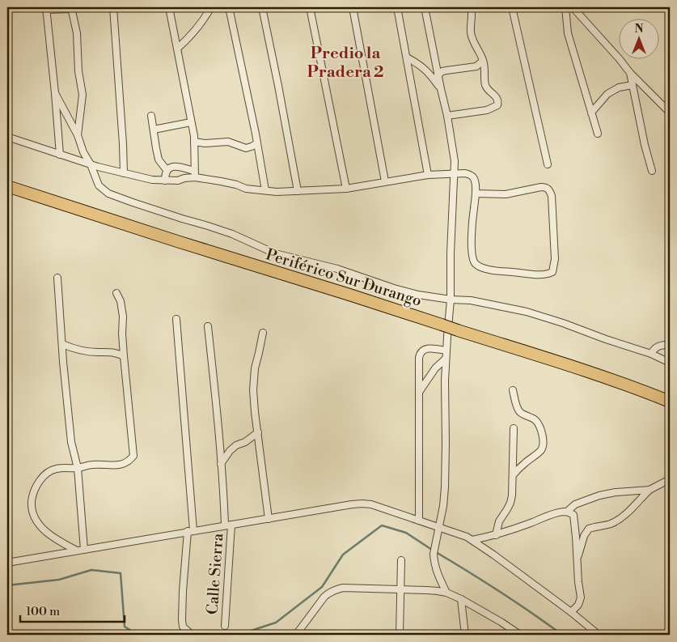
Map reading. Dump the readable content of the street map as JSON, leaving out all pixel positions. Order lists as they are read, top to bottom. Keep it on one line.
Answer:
{"streets":{"highway":["Periférico Sur Durango"],"street":["Calle Sierra"]},"districts":["Predio la Pradera 2"],"scale_bar":"100 m","north":"top"}
